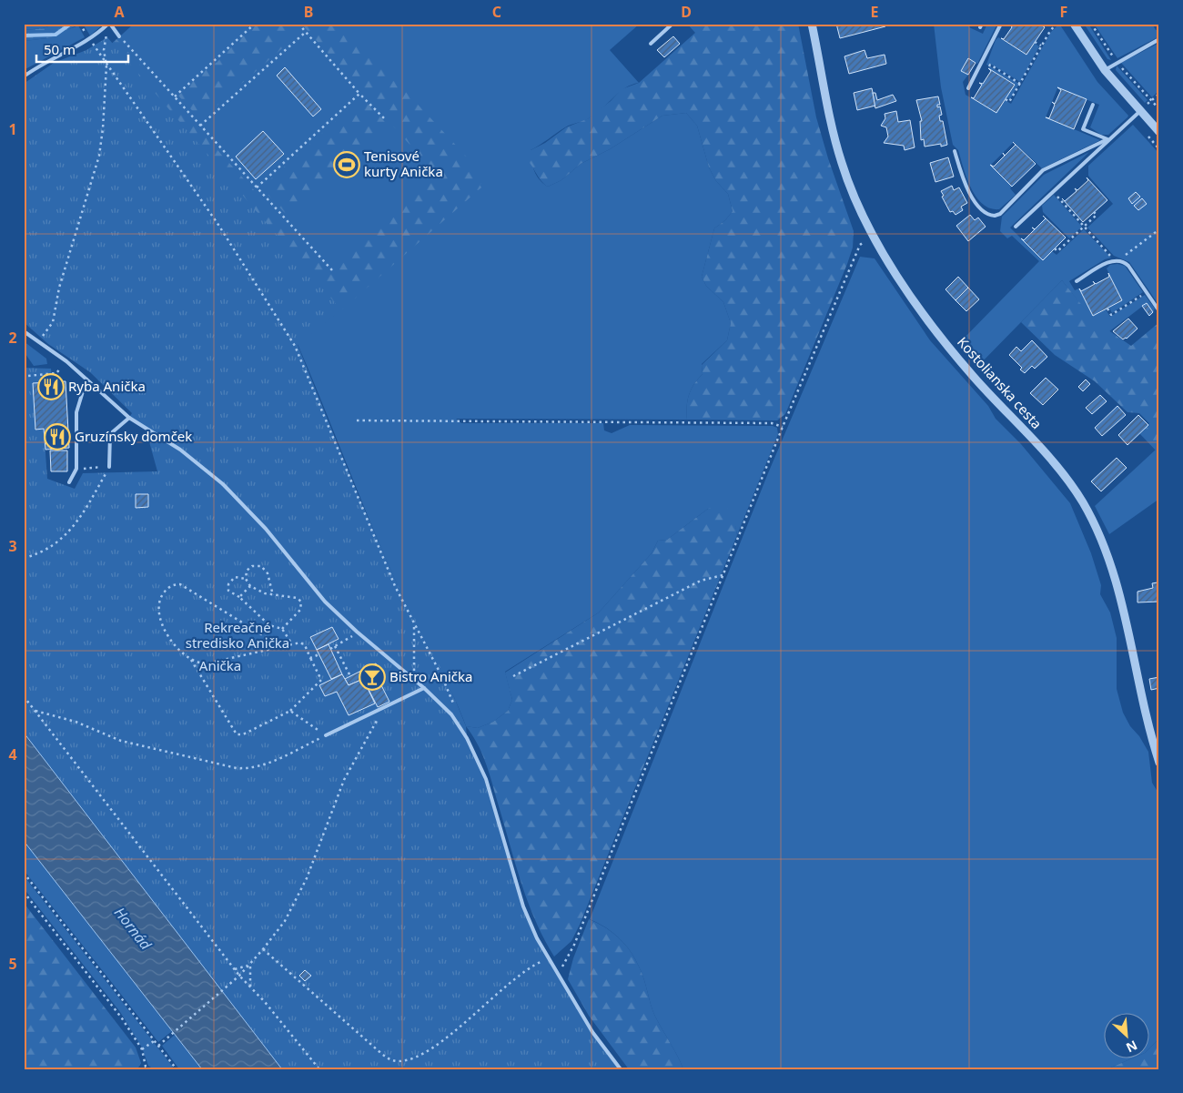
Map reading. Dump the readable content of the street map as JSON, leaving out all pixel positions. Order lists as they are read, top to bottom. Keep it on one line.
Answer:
{"streets":{"street":["Kostolianska cesta"]},"water":["Hornád"],"parks":["Rekreačné stredisko Anička","Anička"],"places":{"sports":["Tenisové kurty Anička"],"restaurant":["Ryba Anička","Gruzínsky domček"],"bar":["Bistro Anička"]},"scale_bar":"50 m","north":"bottom right","grid":{"columns":["A","B","C","D","E","F"],"rows":["1","2","3","4","5"]}}
